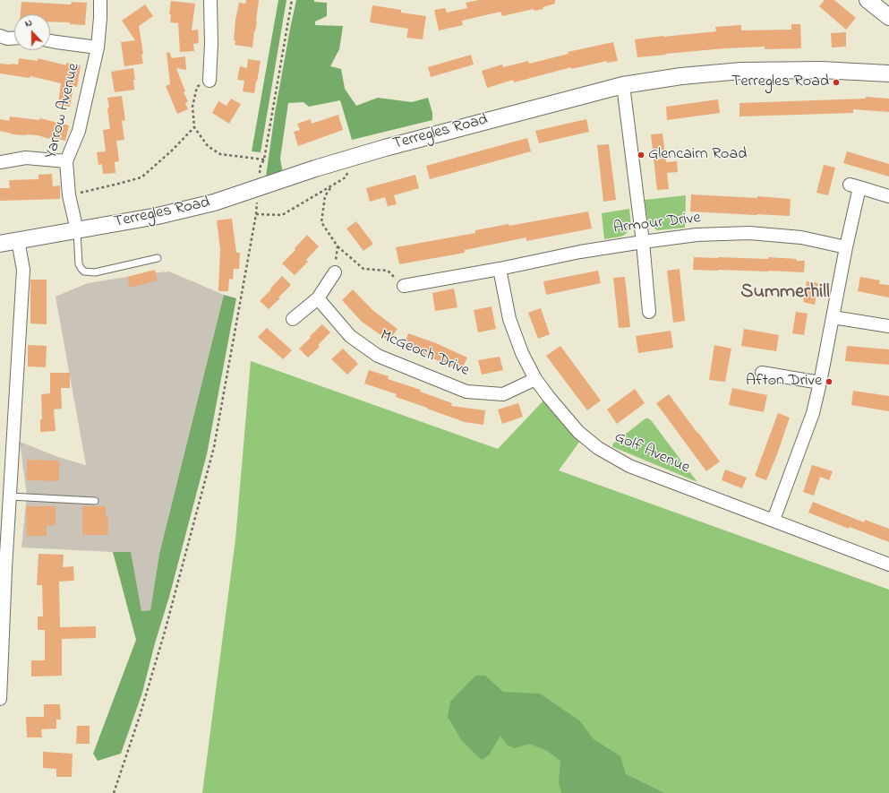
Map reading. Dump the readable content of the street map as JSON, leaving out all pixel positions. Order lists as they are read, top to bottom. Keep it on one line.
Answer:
{"streets":{"street":["Yarrow Avenue","Terregles Road","Armour Drive","McGeoch Drive","Golf Avenue"]},"crossings":[["Yarrow Avenue","Terregles Road"],["Armour Drive","Golf Avenue"],["McGeoch Drive","Golf Avenue"]],"districts":["Summerhill"],"places":["Terregles Road","Glencairn Road","Afton Drive"],"north":"top"}
